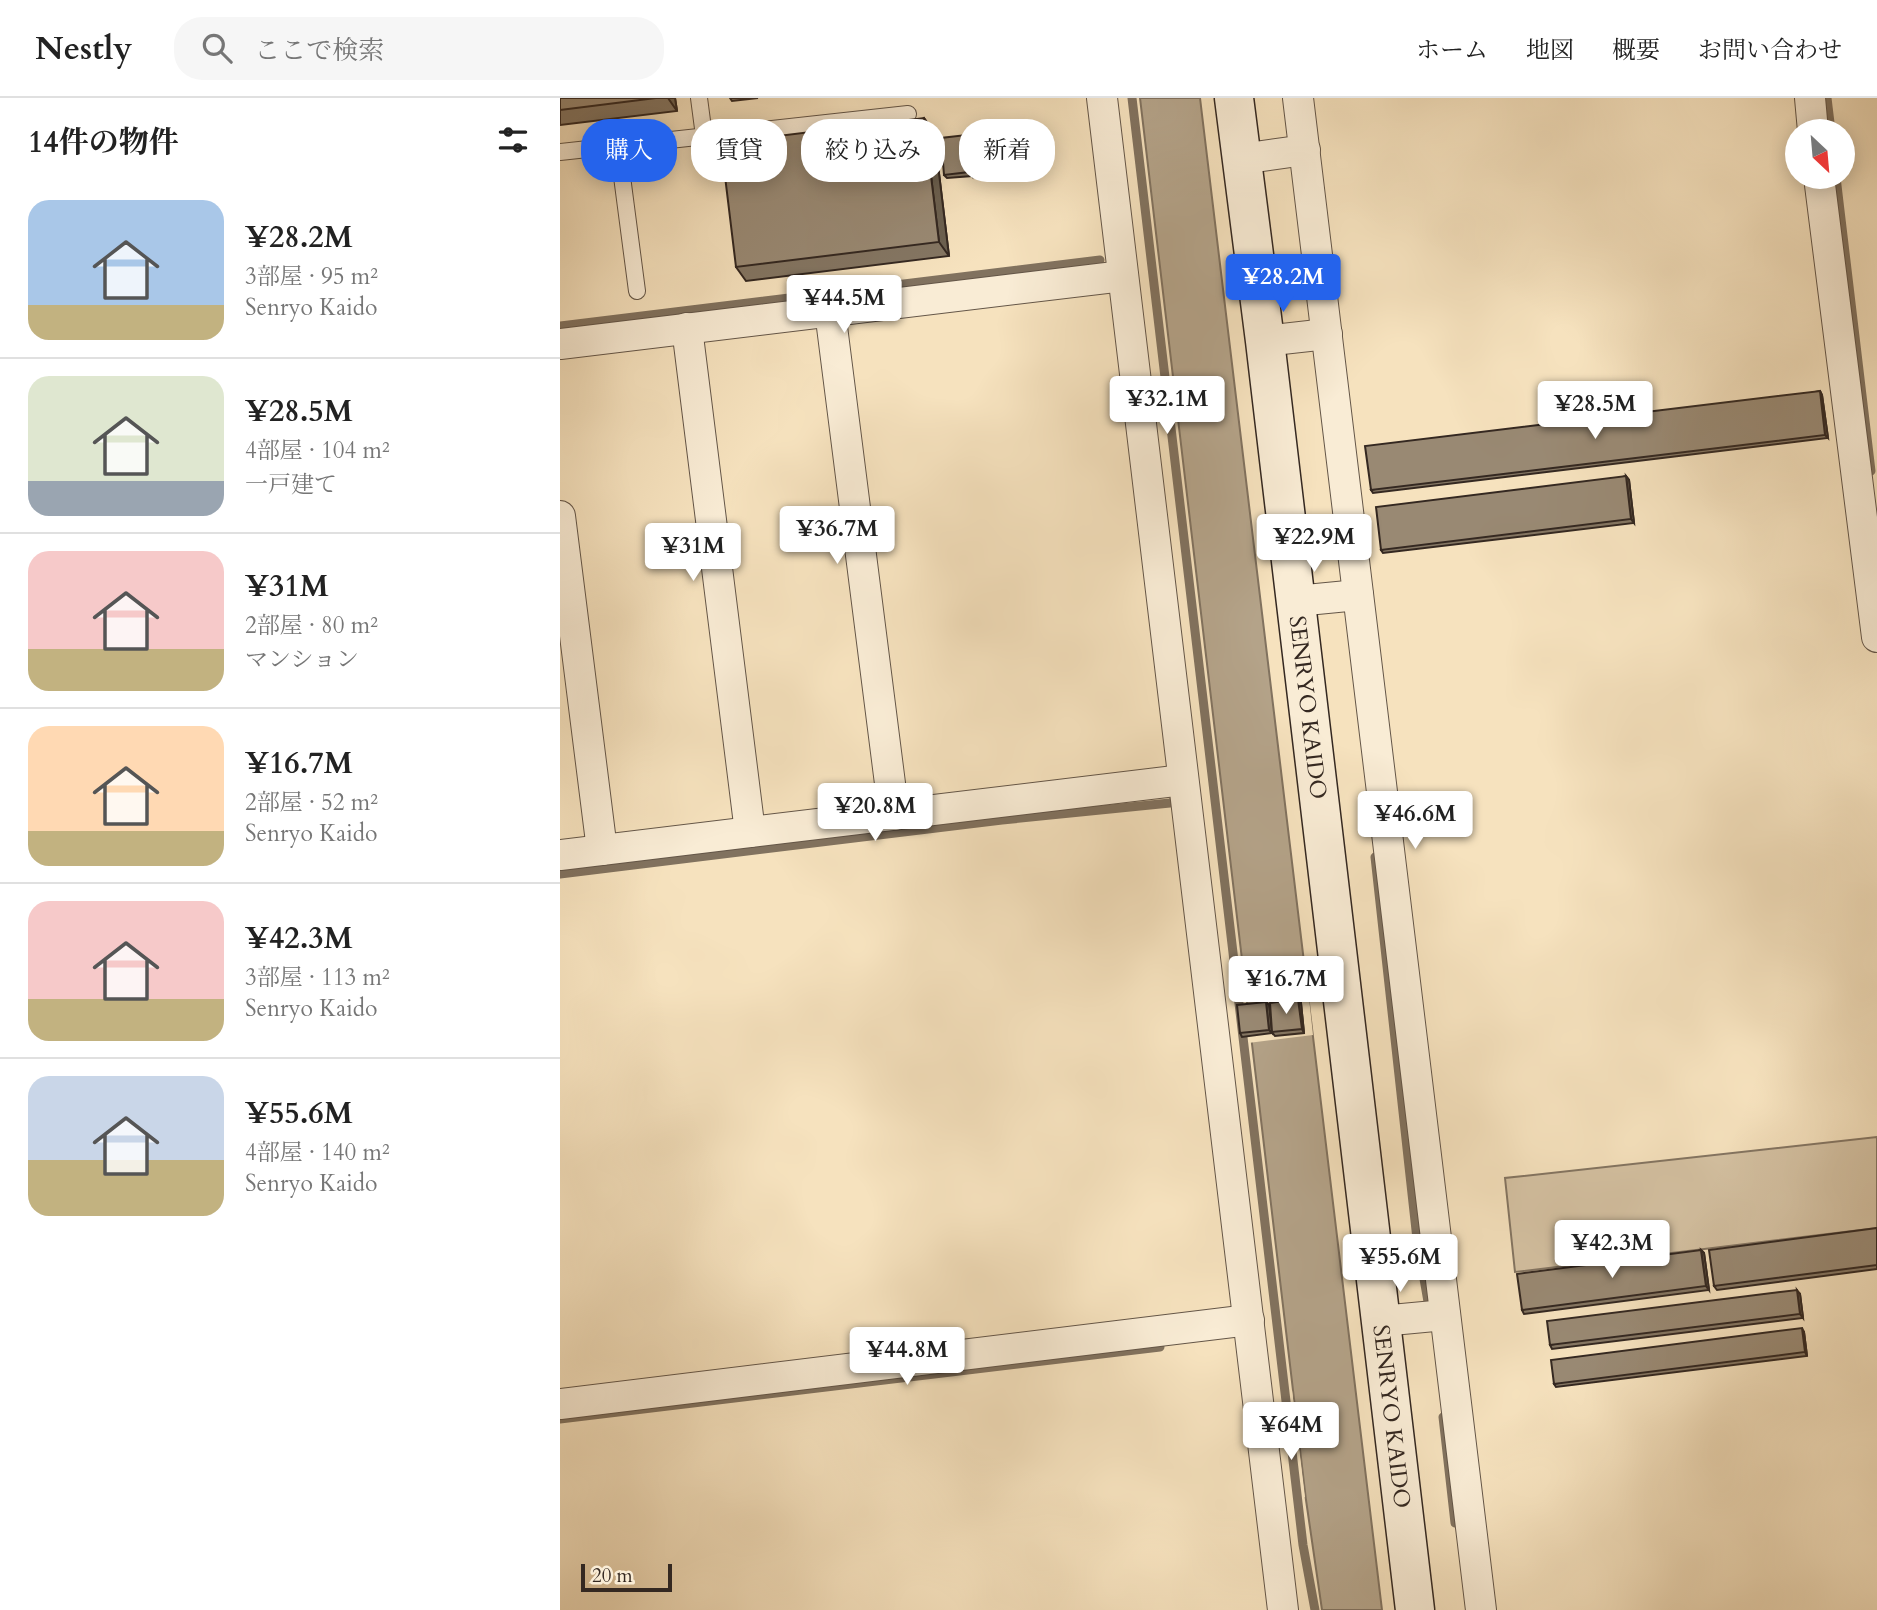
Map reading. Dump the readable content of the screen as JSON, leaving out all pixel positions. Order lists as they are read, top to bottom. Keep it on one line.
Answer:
{"streets":{"street":["SENRYO KAIDO"]},"scale_bar":"20 m","north":"bottom right","page":{"header":"Nestly","search":"ここで検索","nav":["ホーム","地図","概要","お問い合わせ"],"heading":"14件の物件","chip":["購入","賃貸","絞り込み","新着"],"list":[{"name":"¥28.2M","note":"3部屋 · 95 m² · Senryo Kaido"},{"name":"¥28.5M","note":"4部屋 · 104 m² · 一戸建て"},{"name":"¥31M","note":"2部屋 · 80 m² · マンション"},{"name":"¥16.7M","note":"2部屋 · 52 m² · Senryo Kaido"},{"name":"¥42.3M","note":"3部屋 · 113 m² · Senryo Kaido"},{"name":"¥55.6M","note":"4部屋 · 140 m² · Senryo Kaido"}],"price":["¥28.2M","¥44.5M","¥32.1M","¥28.5M","¥36.7M","¥22.9M","¥31M","¥20.8M","¥46.6M","¥16.7M","¥42.3M","¥55.6M","¥44.8M","¥64M"],"scale":"20 m"}}
